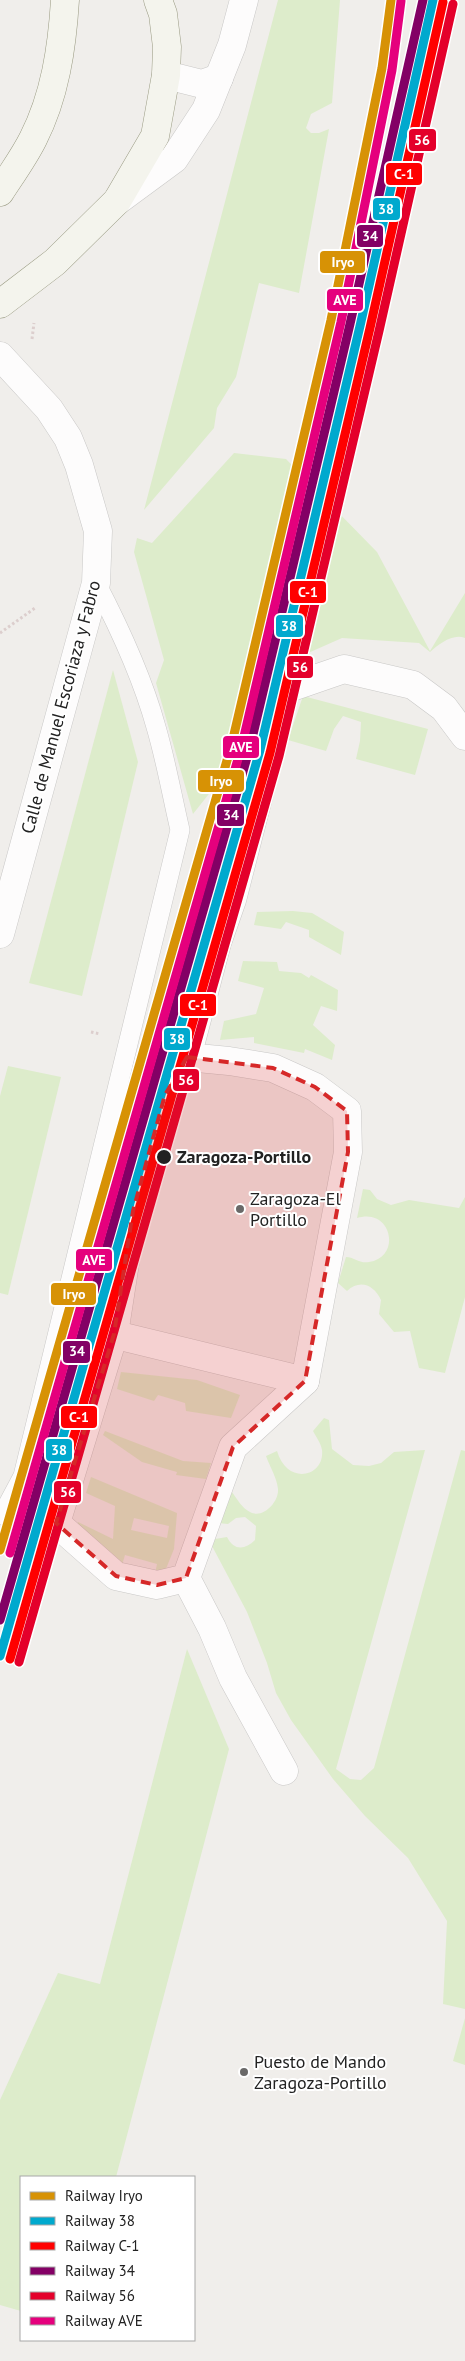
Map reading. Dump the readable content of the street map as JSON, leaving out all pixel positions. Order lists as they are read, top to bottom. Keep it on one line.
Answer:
{"streets":{"street":["Calle de Manuel Escoriaza y Fabro"]},"places":["Zaragoza-Portillo","Zaragoza-El Portillo","Puesto de Mando Zaragoza-Portillo"],"lines":["rail line Iryo","rail line 38","rail line 34","rail line AVE","rail line C-1","rail line 56"],"legend":["Railway Iryo","Railway 38","Railway C-1","Railway 34","Railway 56","Railway AVE"]}
